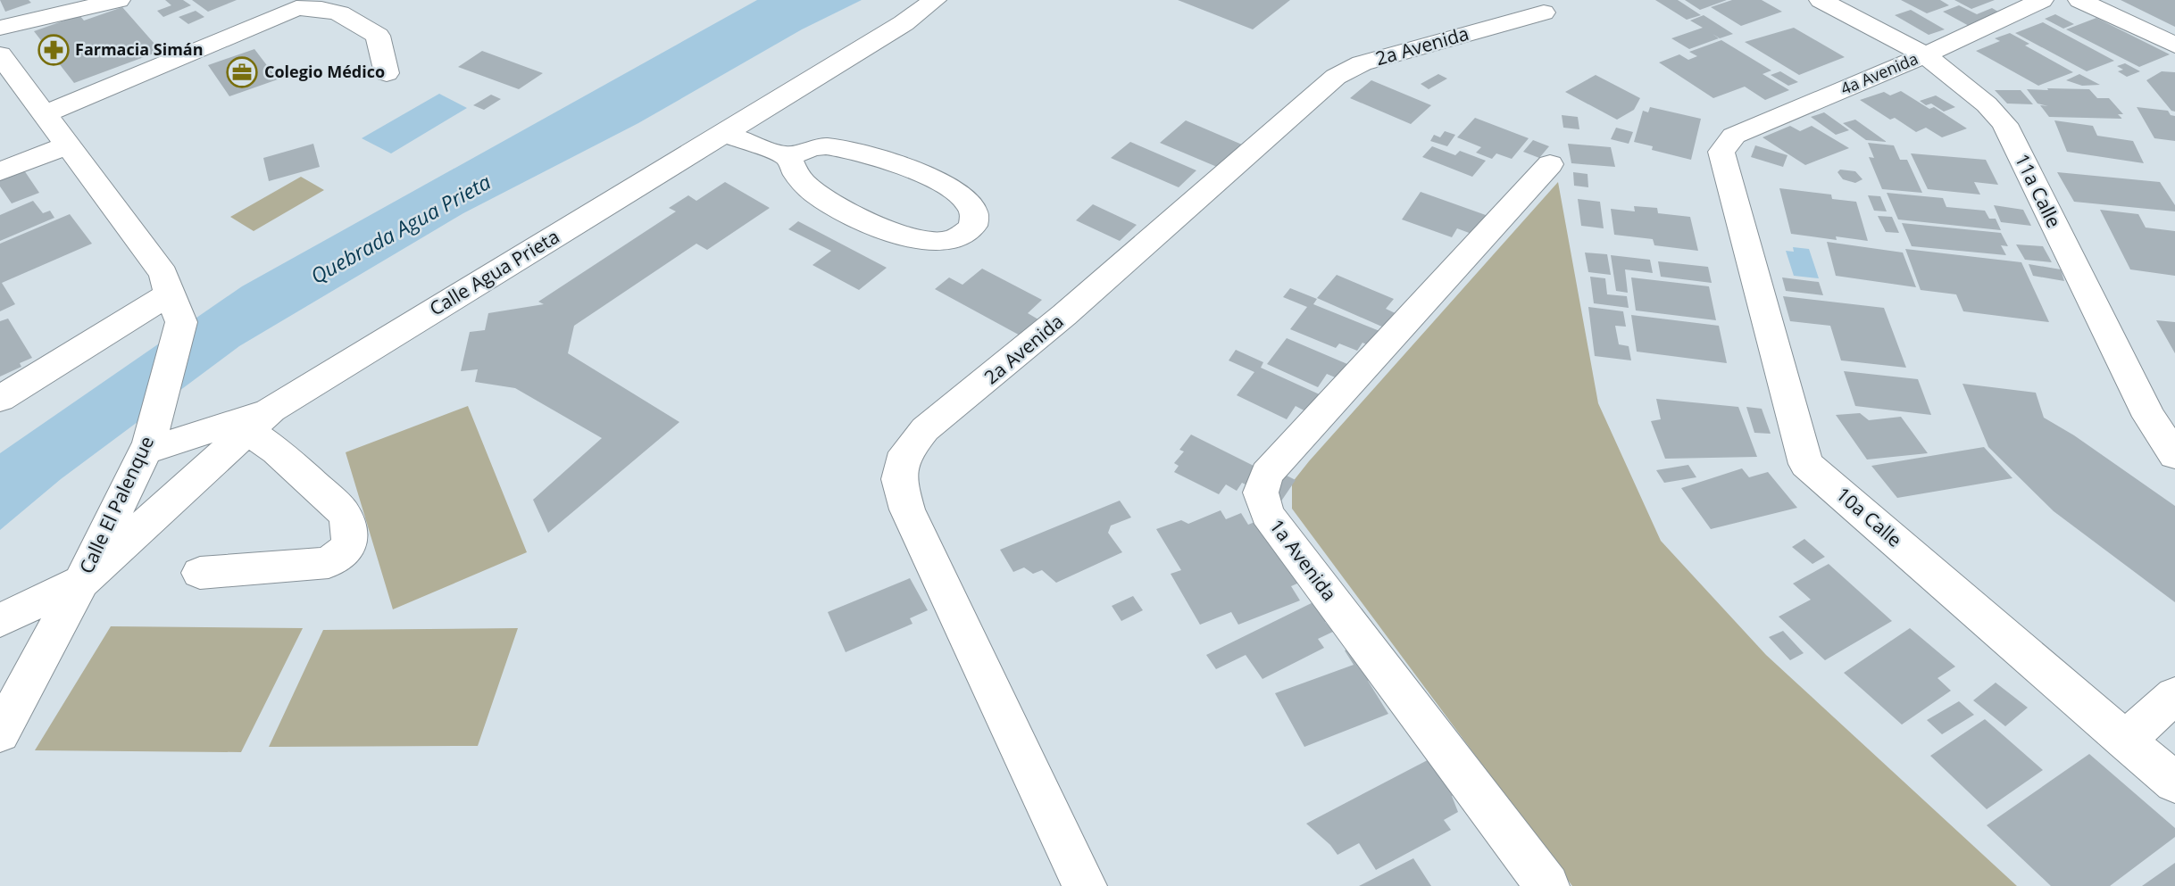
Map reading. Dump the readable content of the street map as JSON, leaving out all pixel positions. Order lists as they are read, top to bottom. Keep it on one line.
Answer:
{"streets":{"street":["2a Avenida","4a Avenida","11a Calle","Calle Agua Prieta","Calle El Palenque","10a Calle","1a Avenida"]},"crossings":[["4a Avenida","11a Calle"],["4a Avenida","10a Calle"],["Calle Agua Prieta","Calle El Palenque"]],"water":["Quebrada Agua Prieta"],"places":{"pharmacy":["Farmacia Simán"],"office":["Colegio Médico"]}}
